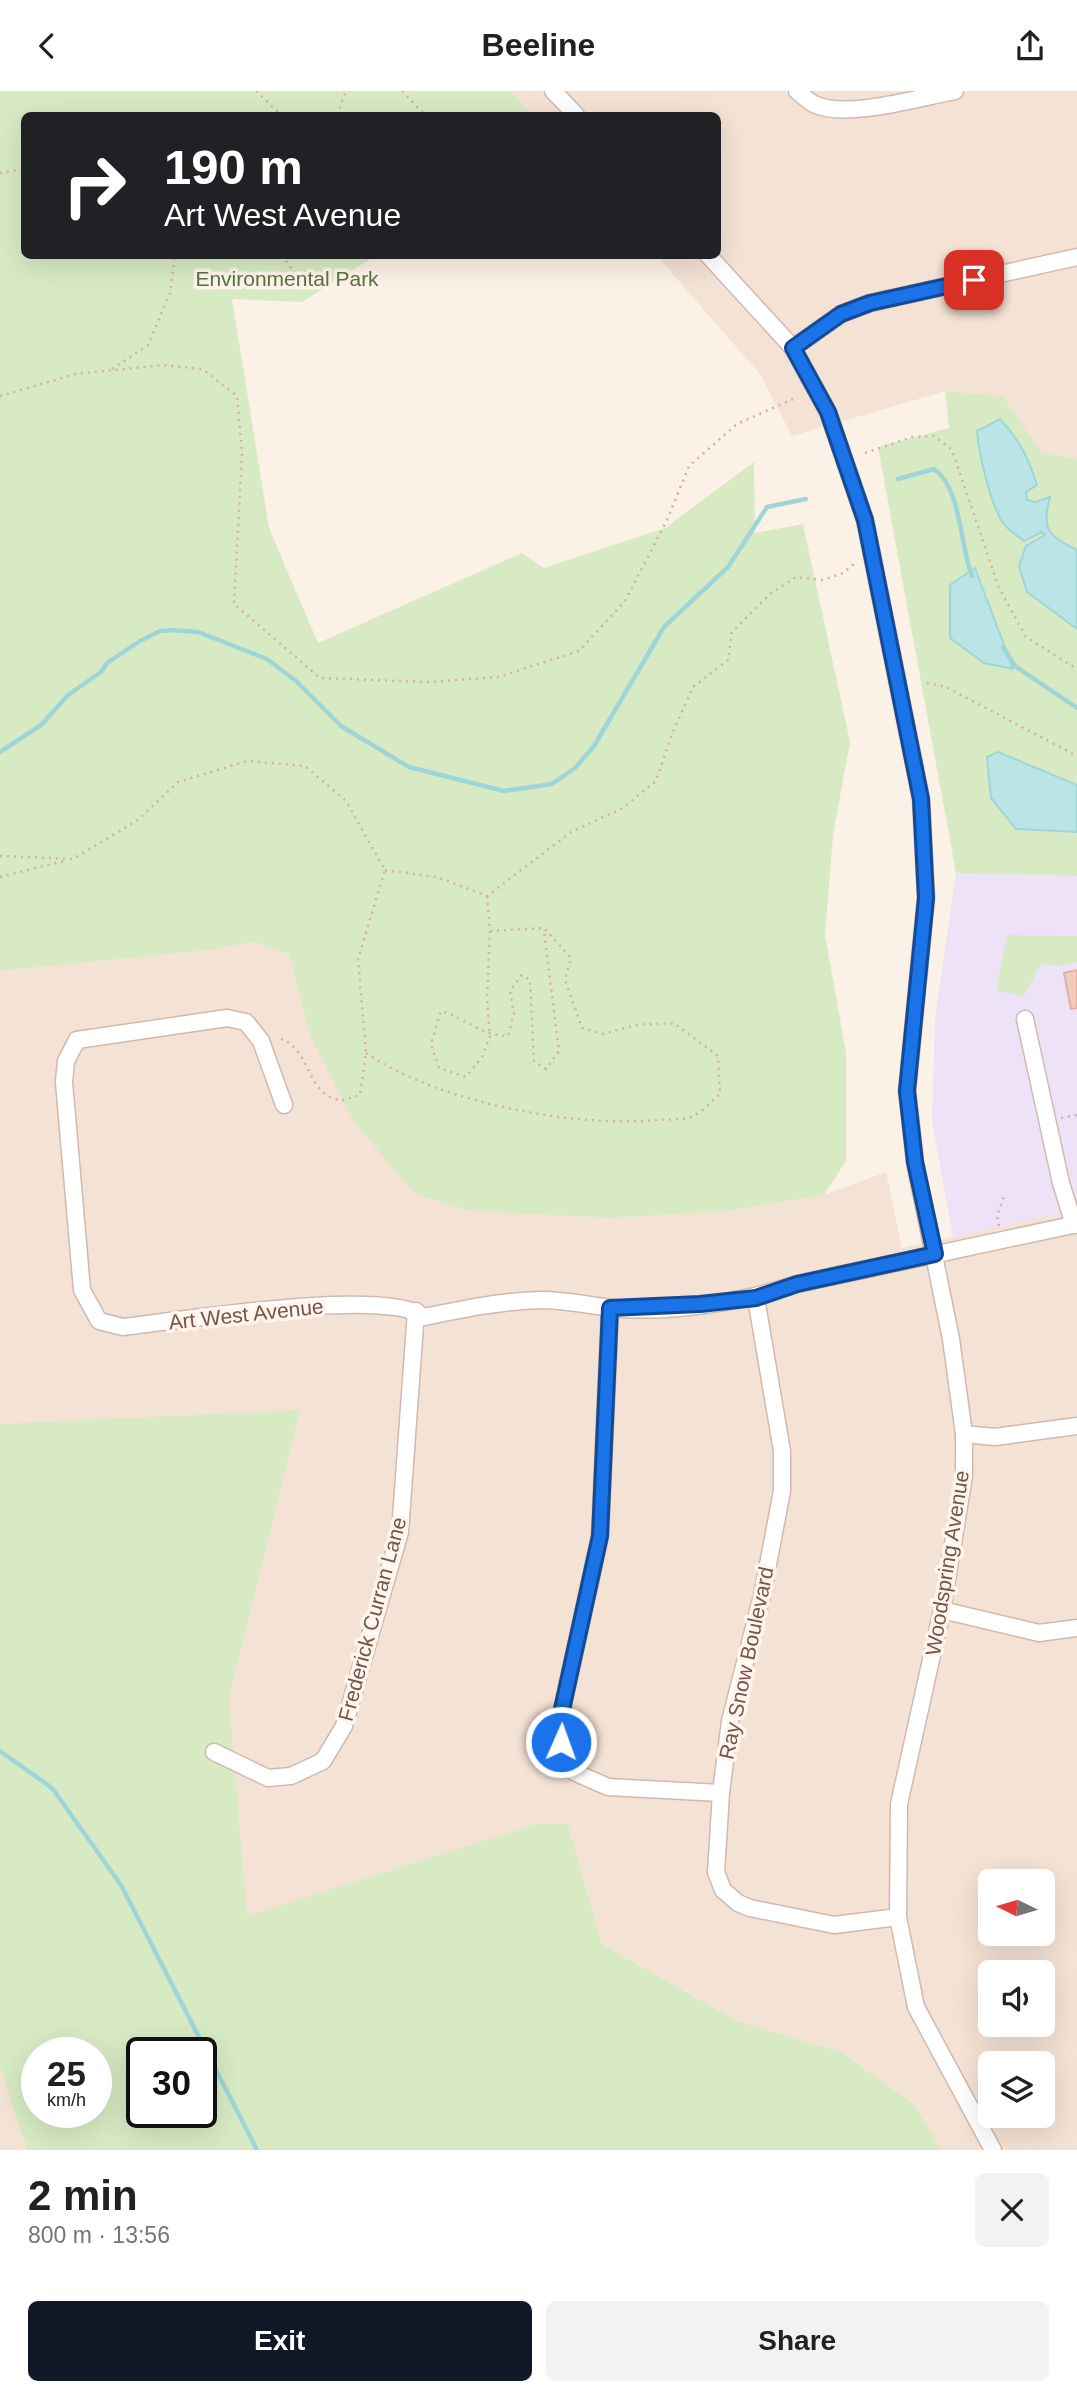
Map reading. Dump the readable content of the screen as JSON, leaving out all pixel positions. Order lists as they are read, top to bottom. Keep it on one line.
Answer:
{"streets":{"street":["Art West Avenue","Woodspring Avenue","Frederick Curran Lane","Ray Snow Boulevard"]},"crossings":[["Art West Avenue","Woodspring Avenue"],["Art West Avenue","Frederick Curran Lane"],["Art West Avenue","Ray Snow Boulevard"],["Woodspring Avenue","Ray Snow Boulevard"]],"parks":["Environmental Park"],"north":"left","page":{"header":"Beeline","turn":["190 m","Art West Avenue"],"speed":"25 km/h","limit":"30","heading":["2 min","800 m · 13:56"],"buttons":["Exit","Share"]}}
